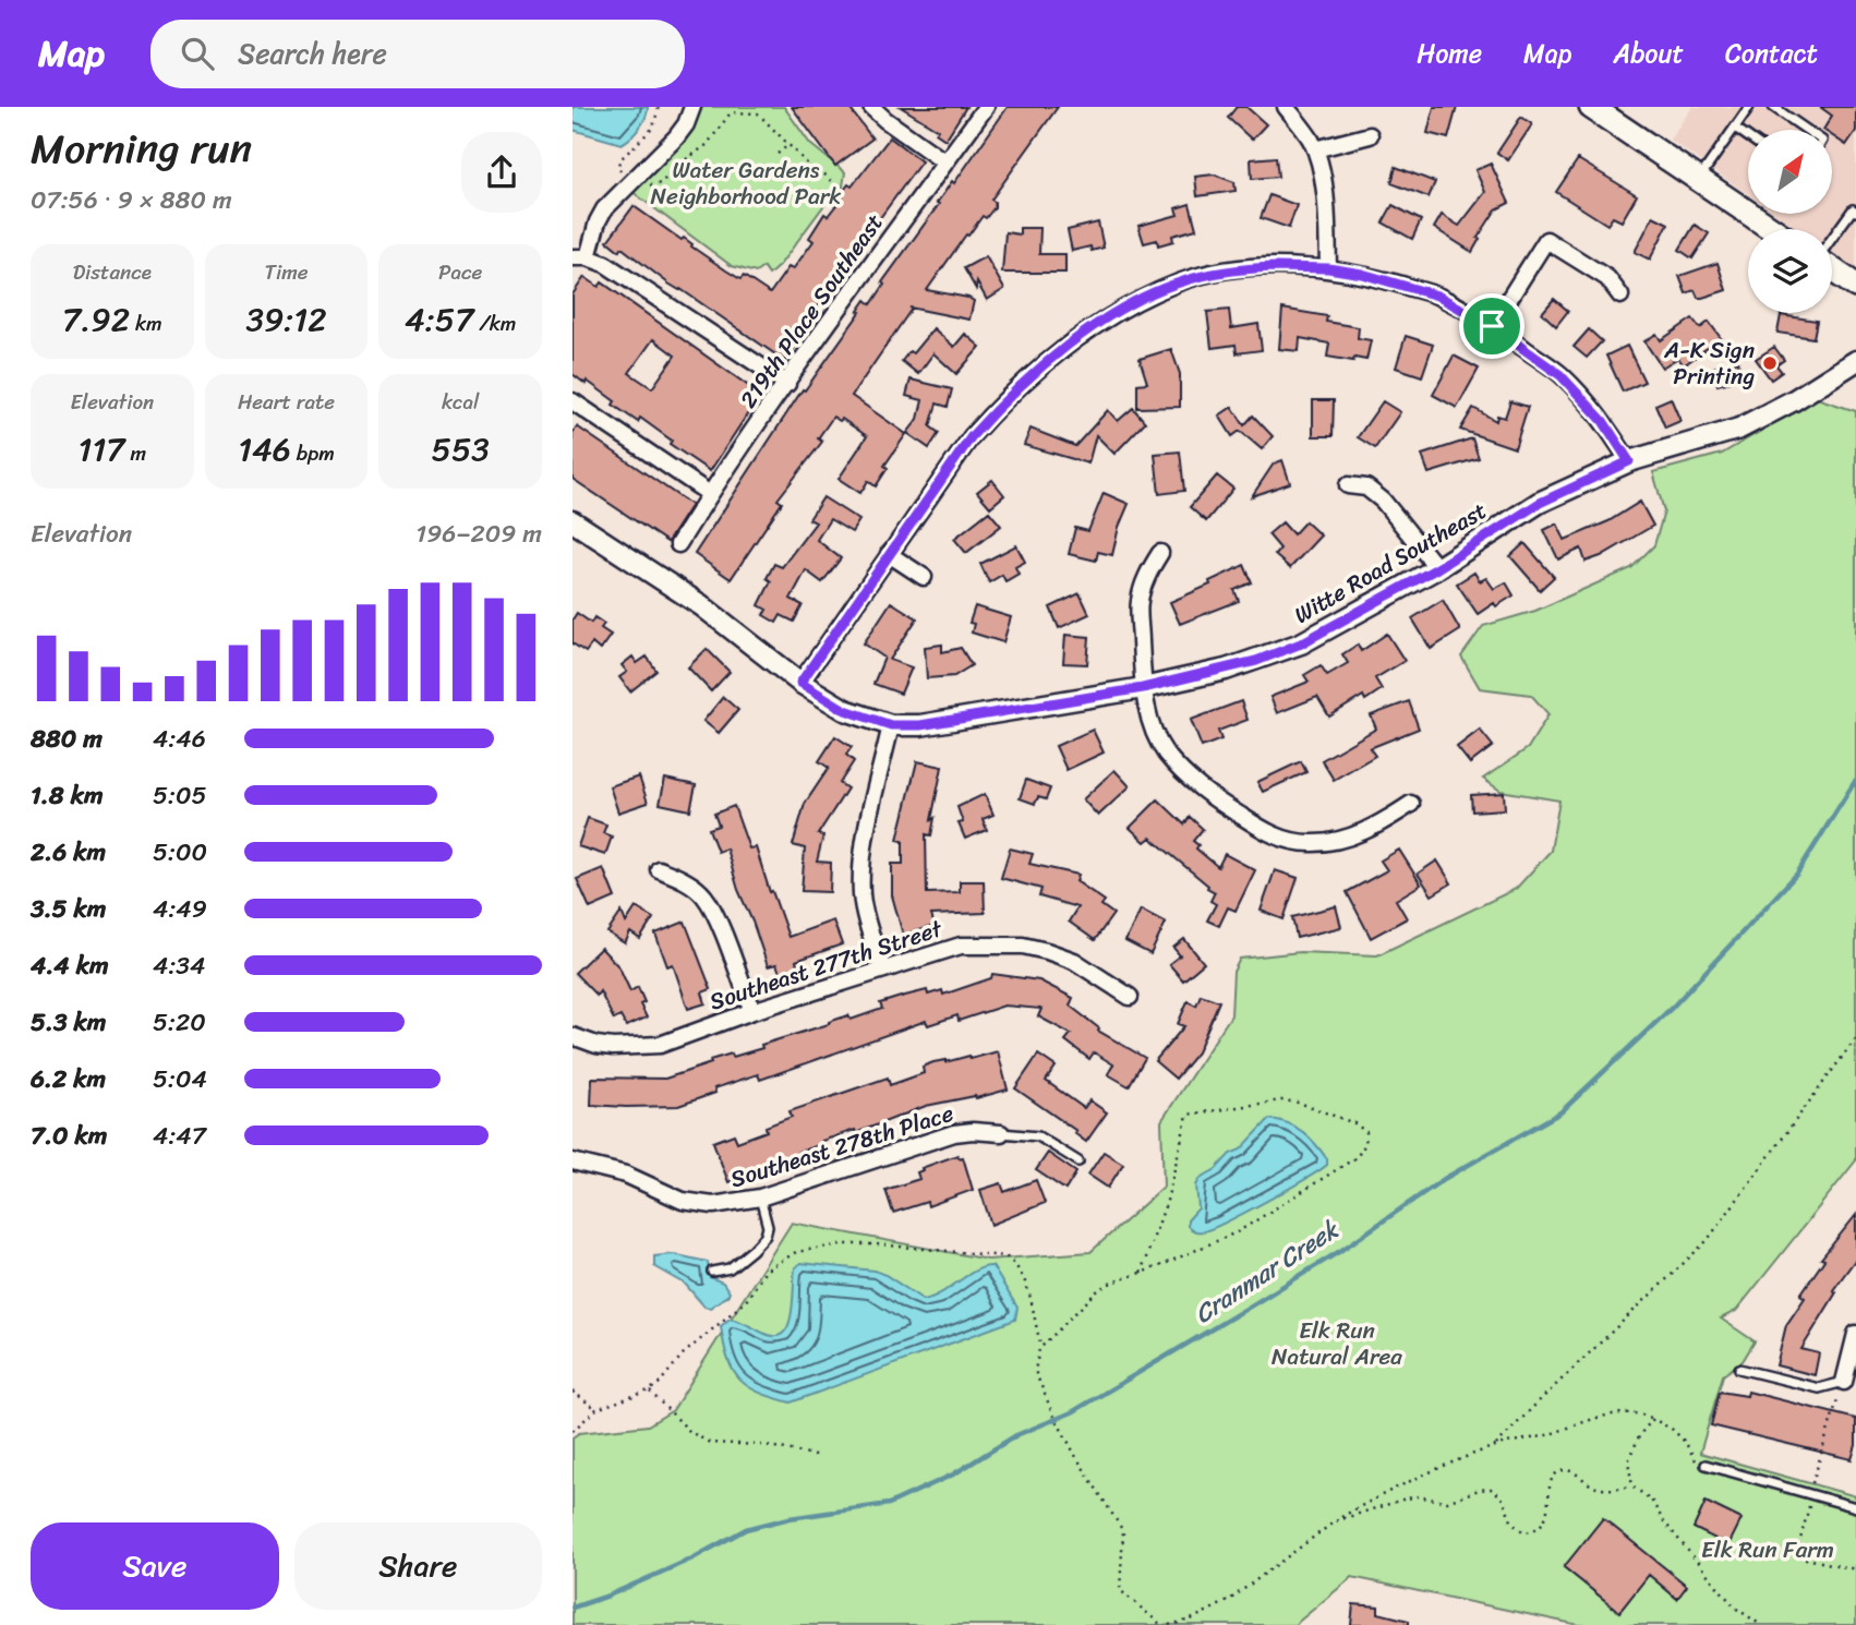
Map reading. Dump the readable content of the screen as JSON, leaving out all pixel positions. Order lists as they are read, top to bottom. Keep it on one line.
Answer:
{"streets":{"street":["219th Place Southeast","Witte Road Southeast","Southeast 277th Street","Southeast 278th Place"]},"water":["Cranmar Creek"],"parks":["Water Gardens Neighborhood Park","Elk Run Natural Area","Elk Run Farm"],"places":["A-K Sign Printing"],"north":"top right","page":{"header":"Map","search":"Search here","nav":["Home","Map","About","Contact"],"heading":["Morning run","07:56 · 9 × 880 m"],"stats":[["Distance","7.92 km"],["Time","39:12"],["Pace","4:57 /km"],["Elevation","117 m"],["Heart rate","146 bpm"],["kcal","553"]],"chart":["Elevation","196–209 m"],"list":[{"name":"880 m","note":"4:46"},{"name":"1.8 km","note":"5:05"},{"name":"2.6 km","note":"5:00"},{"name":"3.5 km","note":"4:49"},{"name":"4.4 km","note":"4:34"},{"name":"5.3 km","note":"5:20"},{"name":"6.2 km","note":"5:04"},{"name":"7.0 km","note":"4:47"}],"buttons":["Save","Share"]}}
